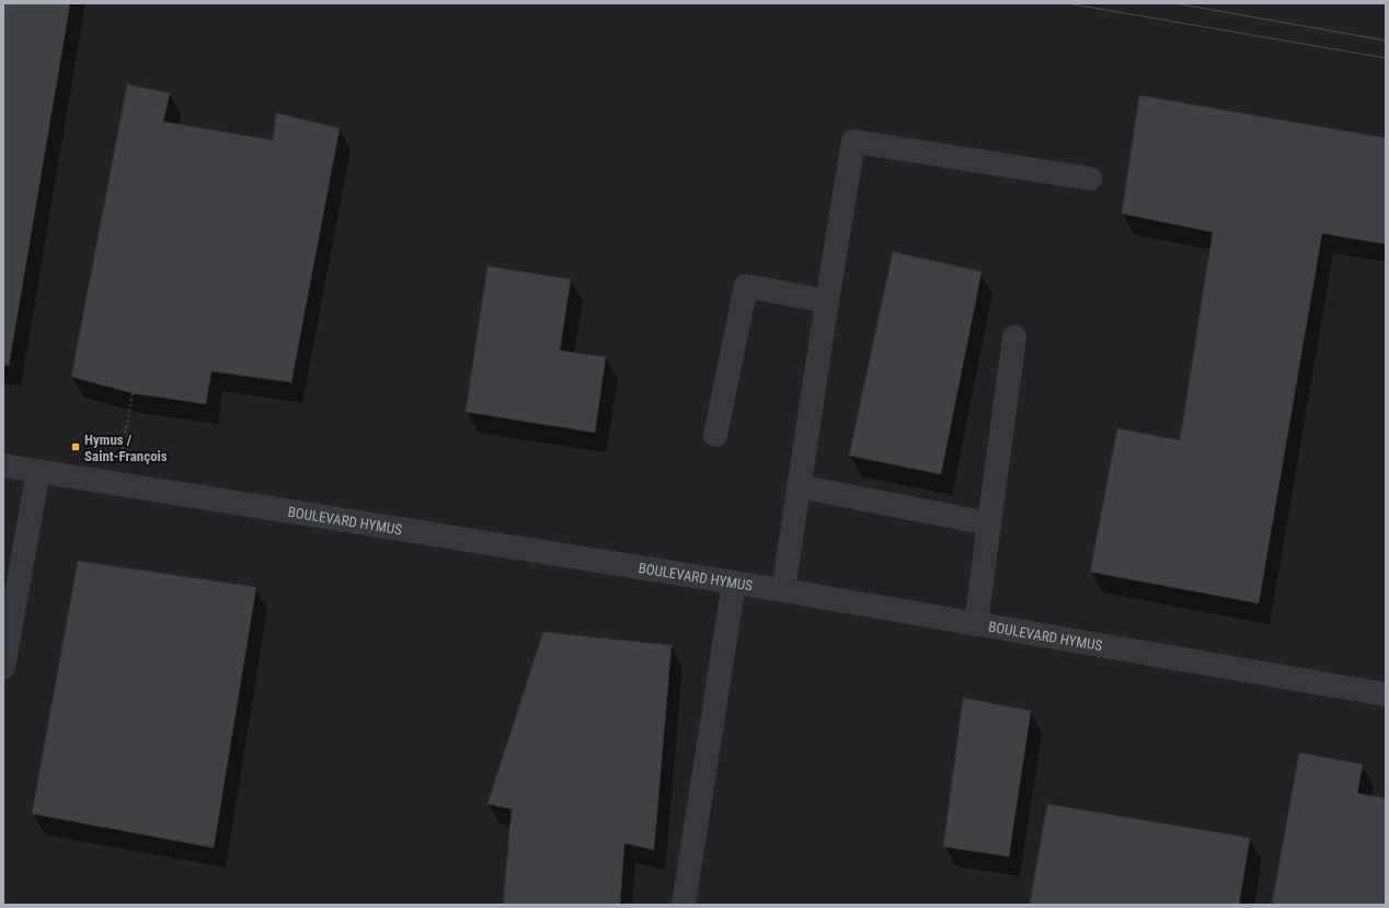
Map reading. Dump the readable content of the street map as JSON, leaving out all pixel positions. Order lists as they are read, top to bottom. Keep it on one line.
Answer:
{"streets":{"street":["BOULEVARD HYMUS"]},"places":{"transit":["Hymus / Saint-François"]}}
